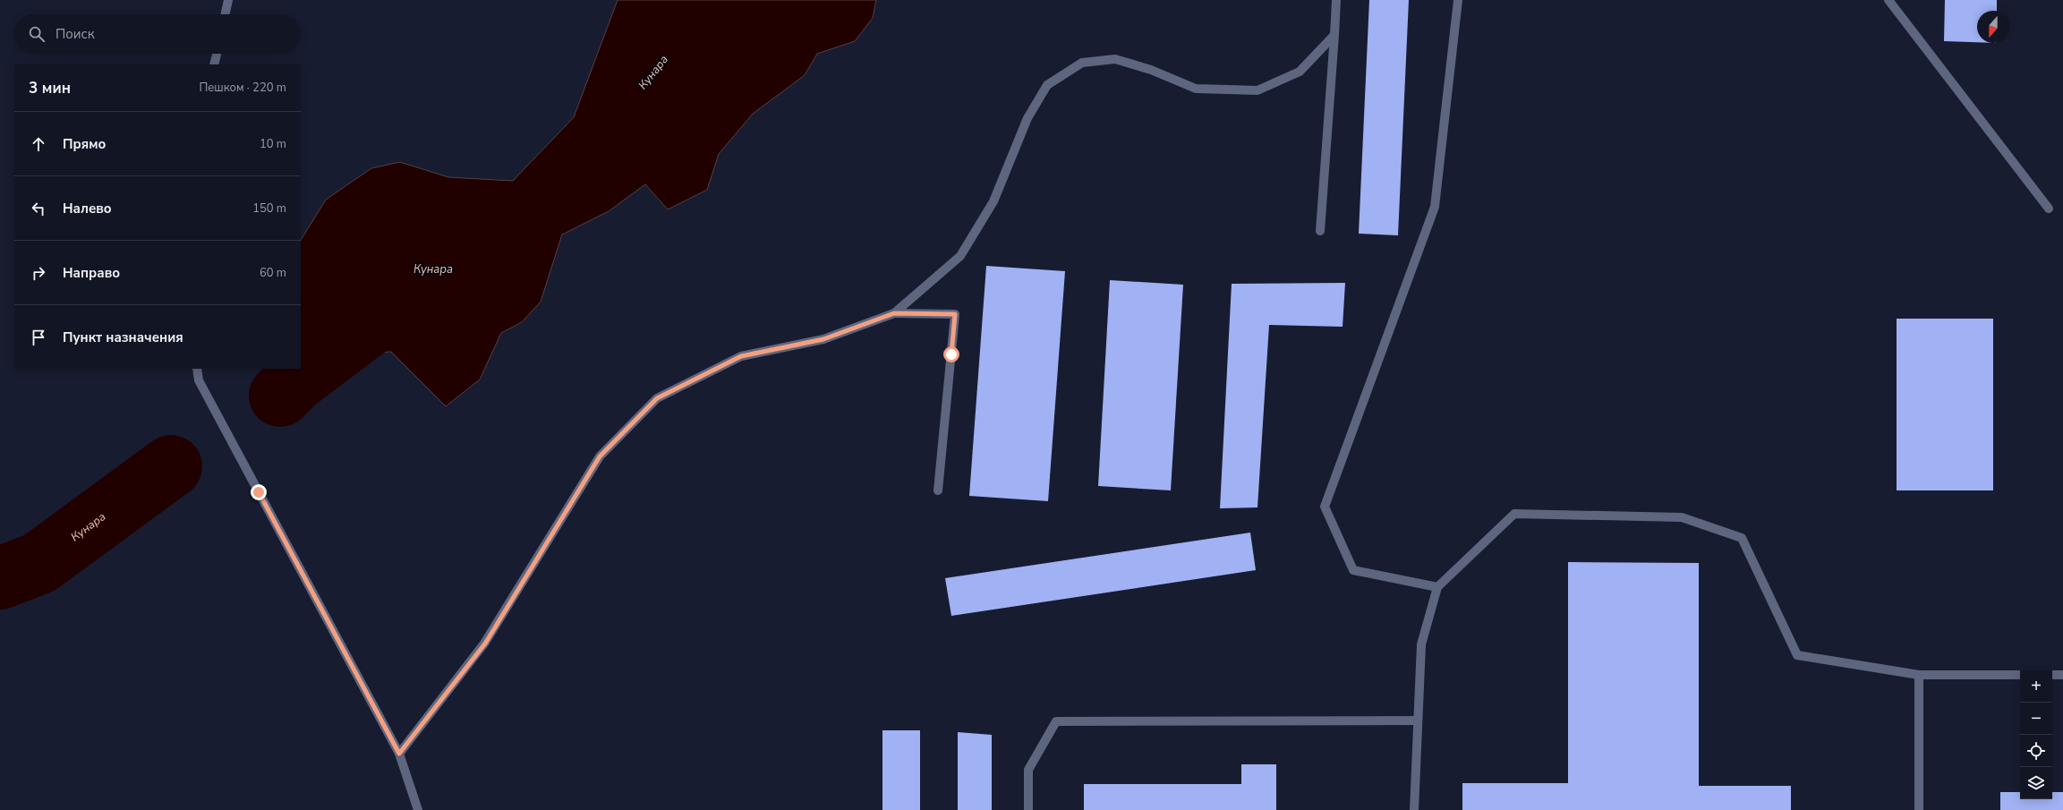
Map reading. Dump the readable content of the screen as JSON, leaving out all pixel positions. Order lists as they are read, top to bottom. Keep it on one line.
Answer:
{"water":["Кунара"],"north":"bottom","page":{"search":"Поиск","heading":["3 мин","Пешком · 220 m"],"list":[["Прямо","10 m"],["Налево","150 m"],["Направо","60 m"],"Пункт назначения"],"map_buttons":["+","−"]}}
